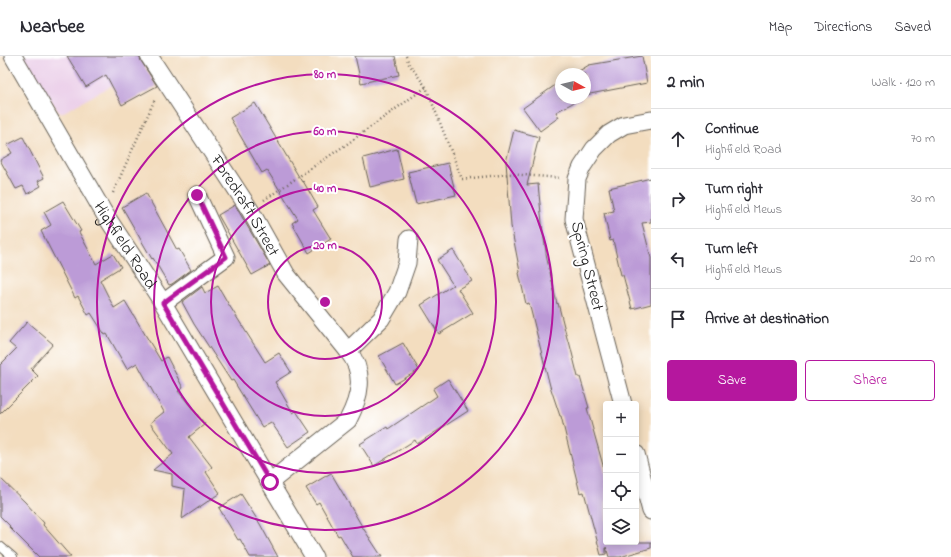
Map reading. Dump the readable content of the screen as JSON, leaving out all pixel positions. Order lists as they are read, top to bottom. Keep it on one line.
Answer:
{"streets":{"street":["Foredraft Street","Highfield Road","Spring Street"]},"crossings":[["Foredraft Street","Highfield Road"]],"north":"right","page":{"header":"Nearbee","nav":["Map","Directions","Saved"],"heading":["2 min","Walk · 120 m"],"list":[["Continue","Highfield Road","70 m"],["Turn right","Highfield Mews","30 m"],["Turn left","Highfield Mews","20 m"],"Arrive at destination"],"buttons":["Save","Share"],"map_buttons":["+","−"]},"rings":["80 m","60 m","40 m","20 m"]}
